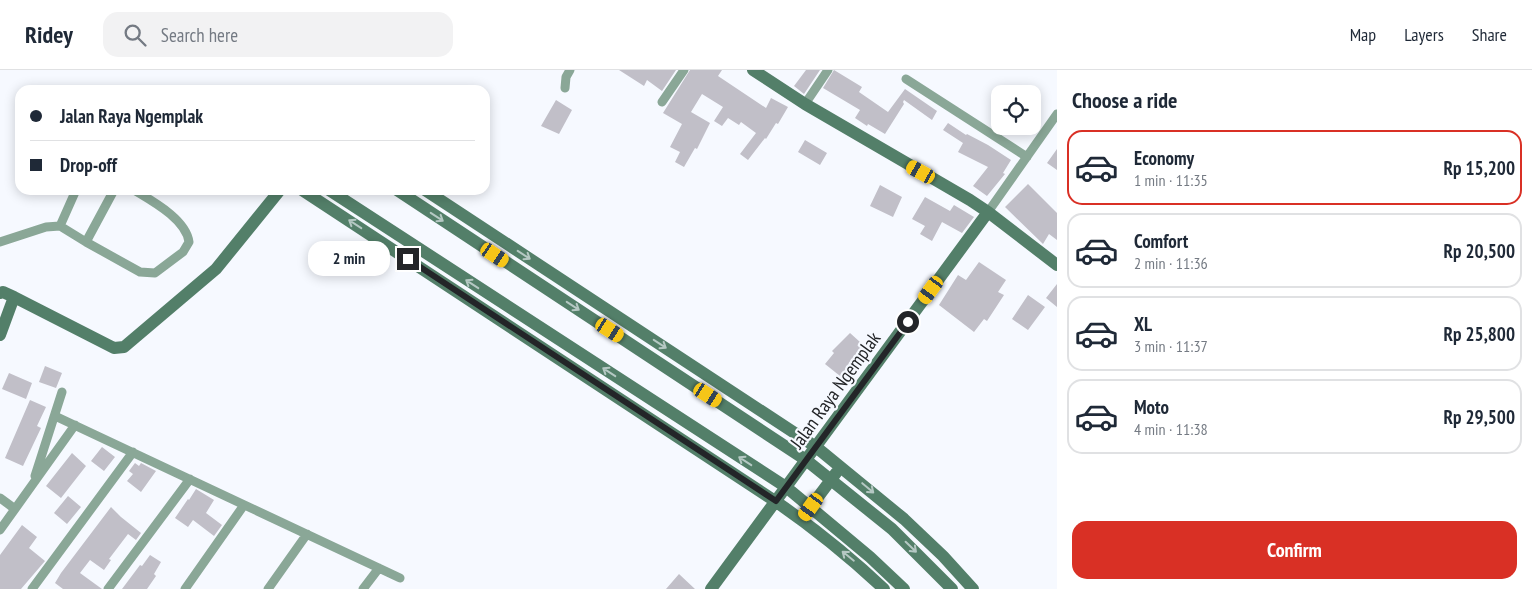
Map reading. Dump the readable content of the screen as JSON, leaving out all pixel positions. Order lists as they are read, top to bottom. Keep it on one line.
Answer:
{"streets":{"main road":["Jalan Raya Ngemplak"]},"page":{"header":"Ridey","search":"Search here","nav":["Map","Layers","Share"],"heading":"Choose a ride","banner":["Jalan Raya Ngemplak","Drop-off"],"list":[{"name":"Economy","note":"1 min · 11:35","value":"Rp 15,200"},{"name":"Comfort","note":"2 min · 11:36","value":"Rp 20,500"},{"name":"XL","note":"3 min · 11:37","value":"Rp 25,800"},{"name":"Moto","note":"4 min · 11:38","value":"Rp 29,500"}],"bubble":"2 min","buttons":"Confirm"}}
